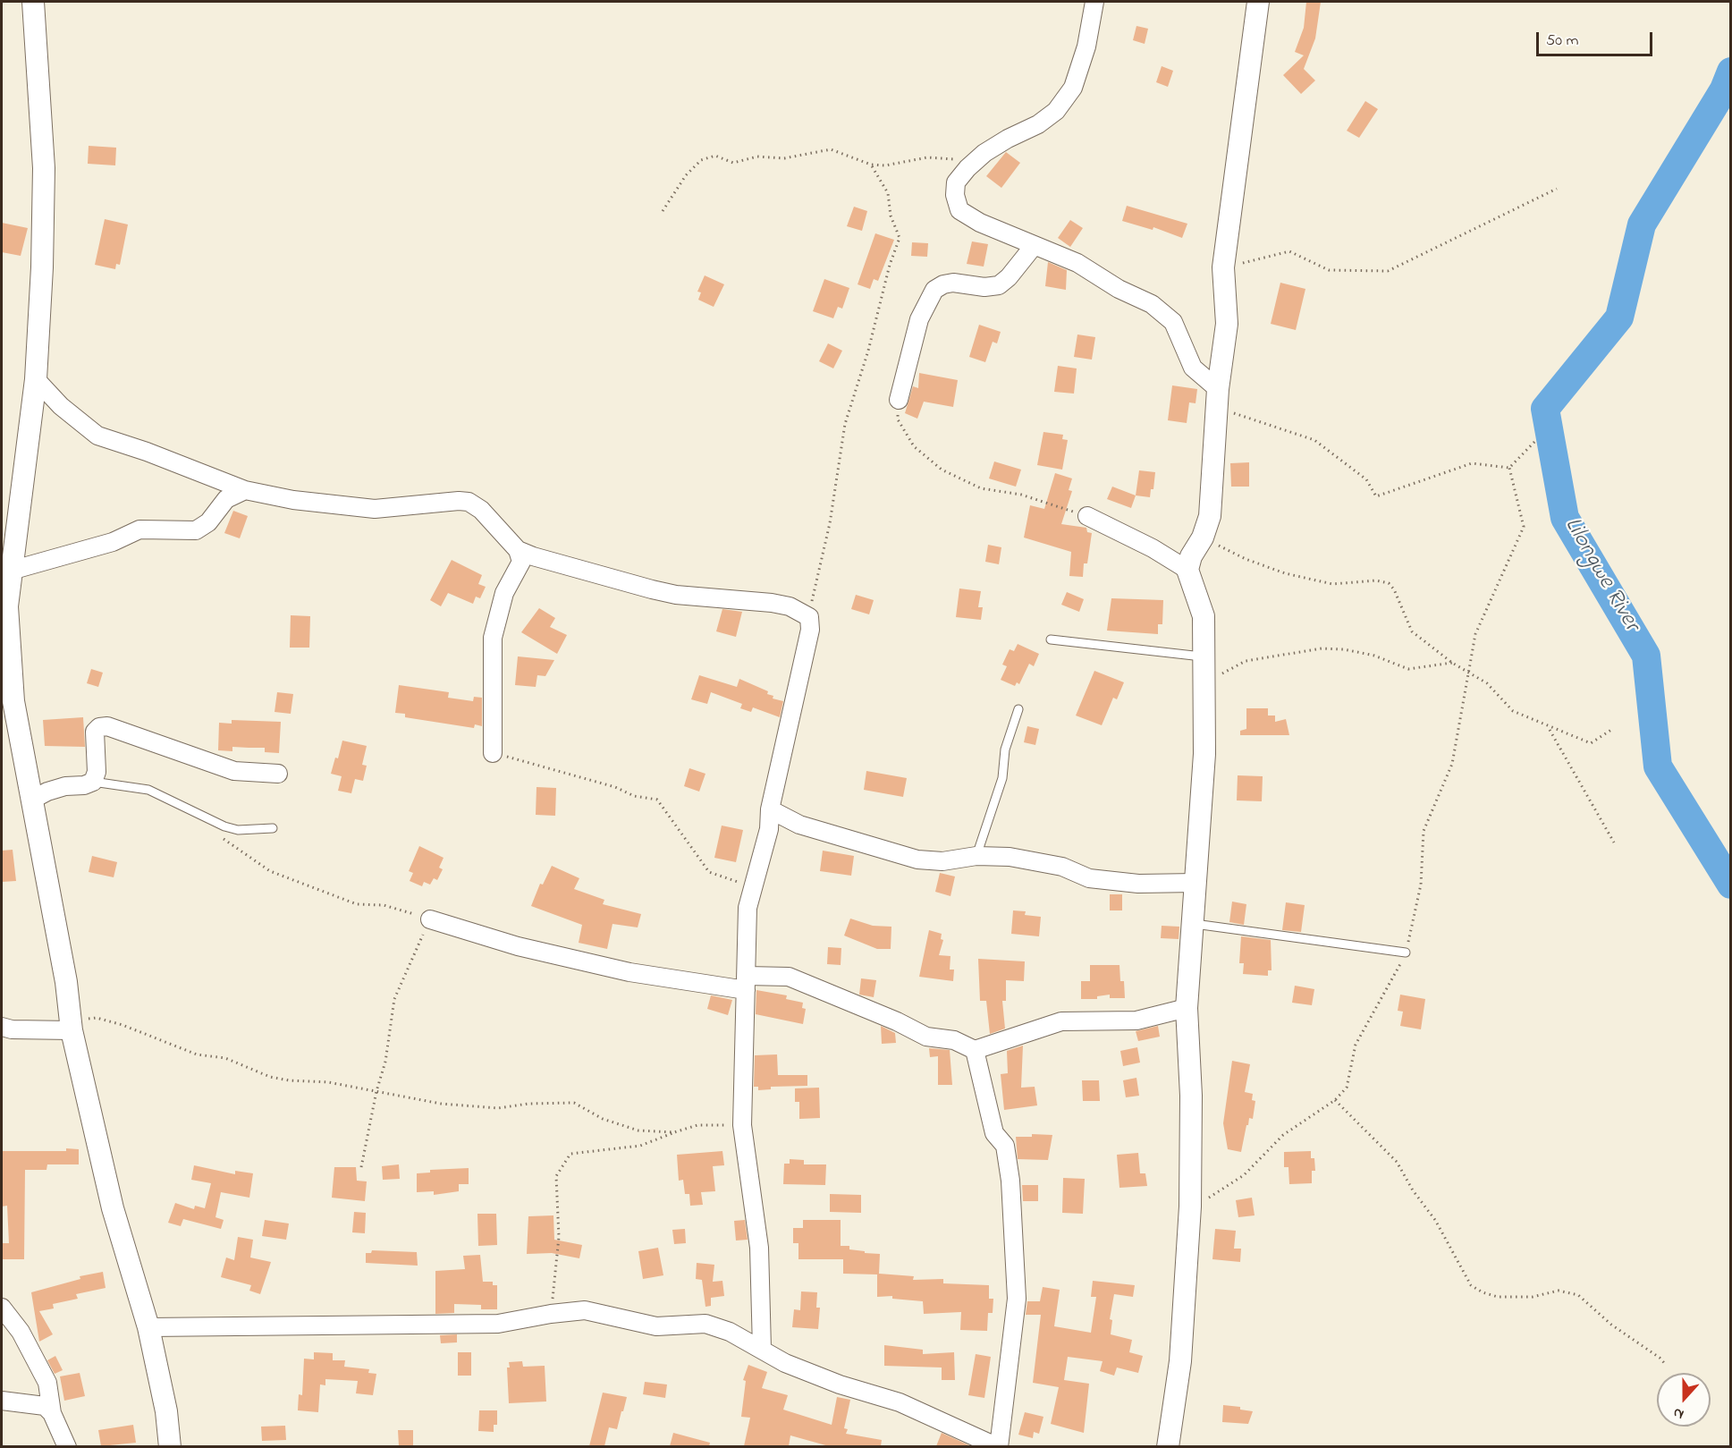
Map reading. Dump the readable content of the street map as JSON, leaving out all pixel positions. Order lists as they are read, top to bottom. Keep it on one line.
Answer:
{"water":["Lilongwe River"],"scale_bar":"50 m","north":"bottom"}
